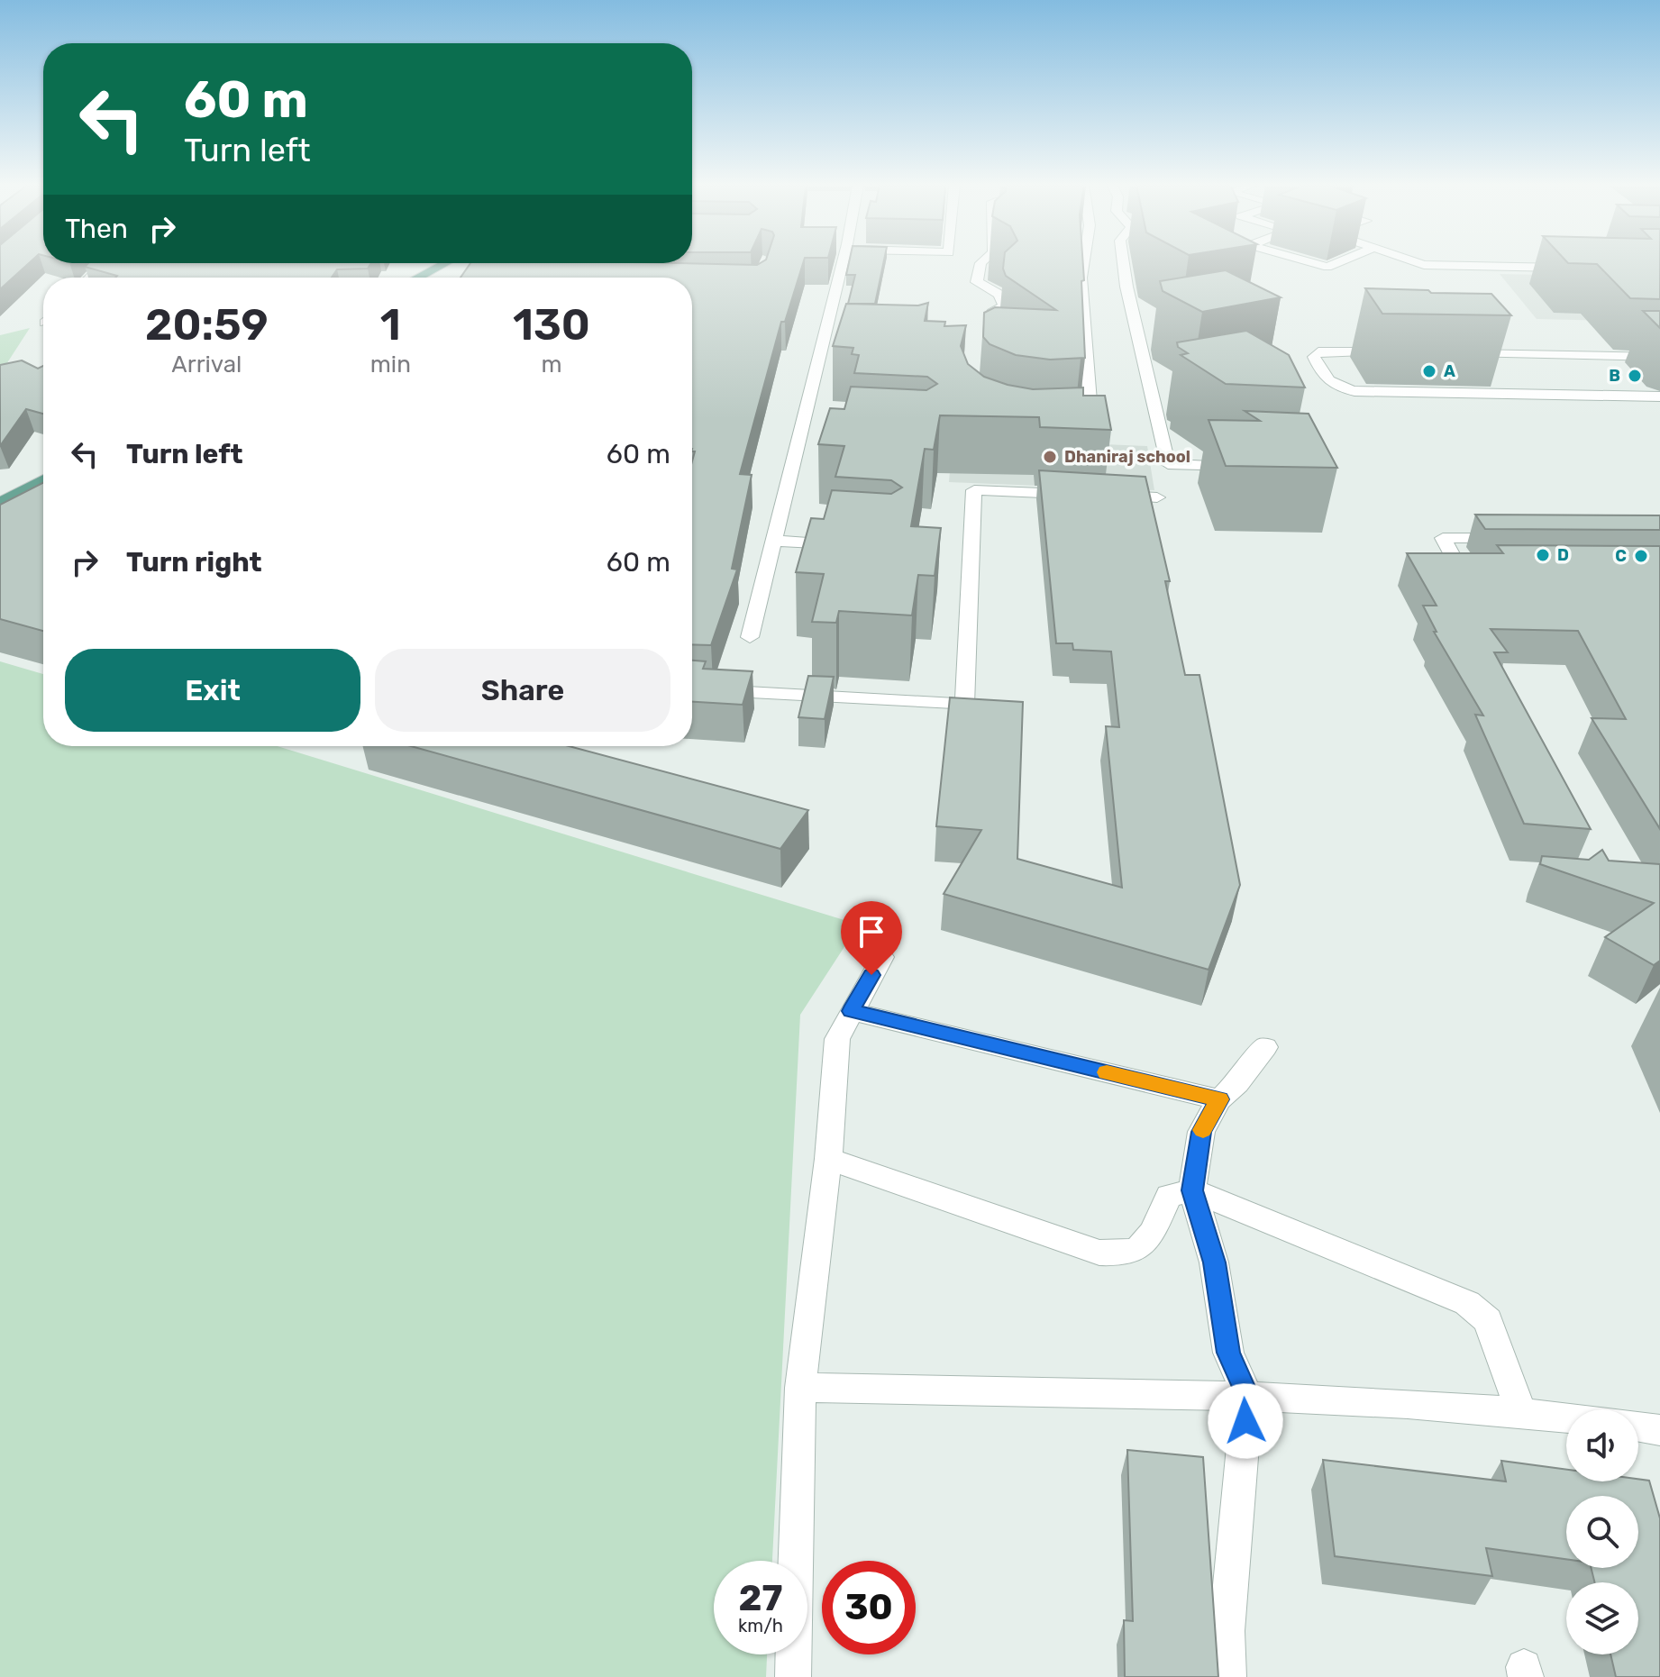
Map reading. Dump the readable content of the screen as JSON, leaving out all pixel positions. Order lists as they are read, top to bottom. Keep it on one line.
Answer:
{"places":["A","B","Dhaniraj school","D","C"],"page":{"turn":["60 m","Turn left"],"then":"Then","eta":["20:59","Arrival","1","min","130","m"],"list":[{"name":"Turn left","value":"60 m"},{"name":"Turn right","value":"60 m"}],"buttons":["Exit","Share"],"speed":"27 km/h","limit":"30"}}
